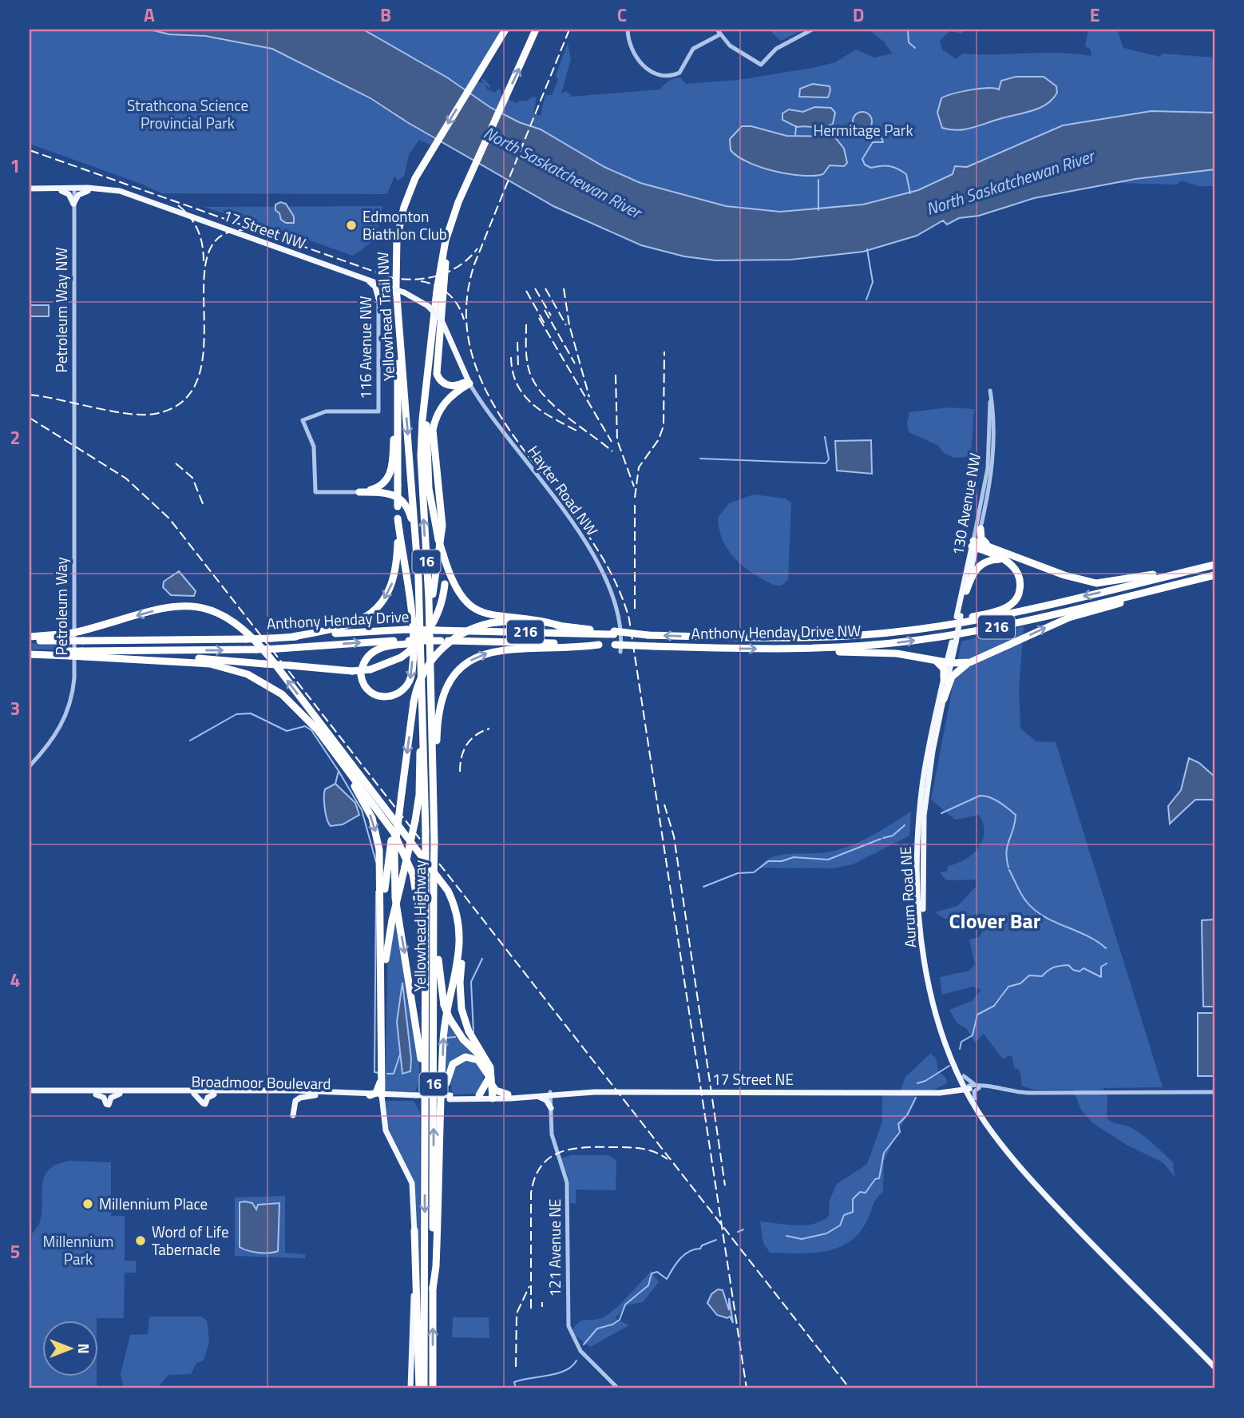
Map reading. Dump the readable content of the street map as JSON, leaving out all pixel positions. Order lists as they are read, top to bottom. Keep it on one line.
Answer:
{"streets":{"highway":["Yellowhead Trail NW","16","Anthony Henday Drive","216","Anthony Henday Drive NW","Yellowhead Highway"],"main road":["17 Street NW","130 Avenue NW","Aurum Road NE","17 Street NE","Broadmoor Boulevard"],"street":["Petroleum Way NW","116 Avenue NW","Hayter Road NW","Petroleum Way","121 Avenue NE"]},"crossings":[["17 Street NW","Petroleum Way NW"],["17 Street NW","Yellowhead Trail NW"],["17 Street NW","116 Avenue NW"],["17 Street NW","Hayter Road NW"],["Petroleum Way NW","Petroleum Way"],["Yellowhead Trail NW","Yellowhead Highway"],["130 Avenue NW","Aurum Road NE"],["16","Yellowhead Highway"],["Anthony Henday Drive","216"],["Anthony Henday Drive","Anthony Henday Drive NW"],["216","Anthony Henday Drive NW"],["Aurum Road NE","17 Street NE"],["17 Street NE","Broadmoor Boulevard"],["17 Street NE","121 Avenue NE"]],"districts":["Clover Bar"],"water":["North Saskatchewan River"],"parks":["Strathcona Science Provincial Park","Hermitage Park","Millennium Park"],"places":["Edmonton Biathlon Club","Millennium Place","Word of Life Tabernacle"],"north":"right","grid":{"columns":["A","B","C","D","E"],"rows":["1","2","3","4","5"]}}
